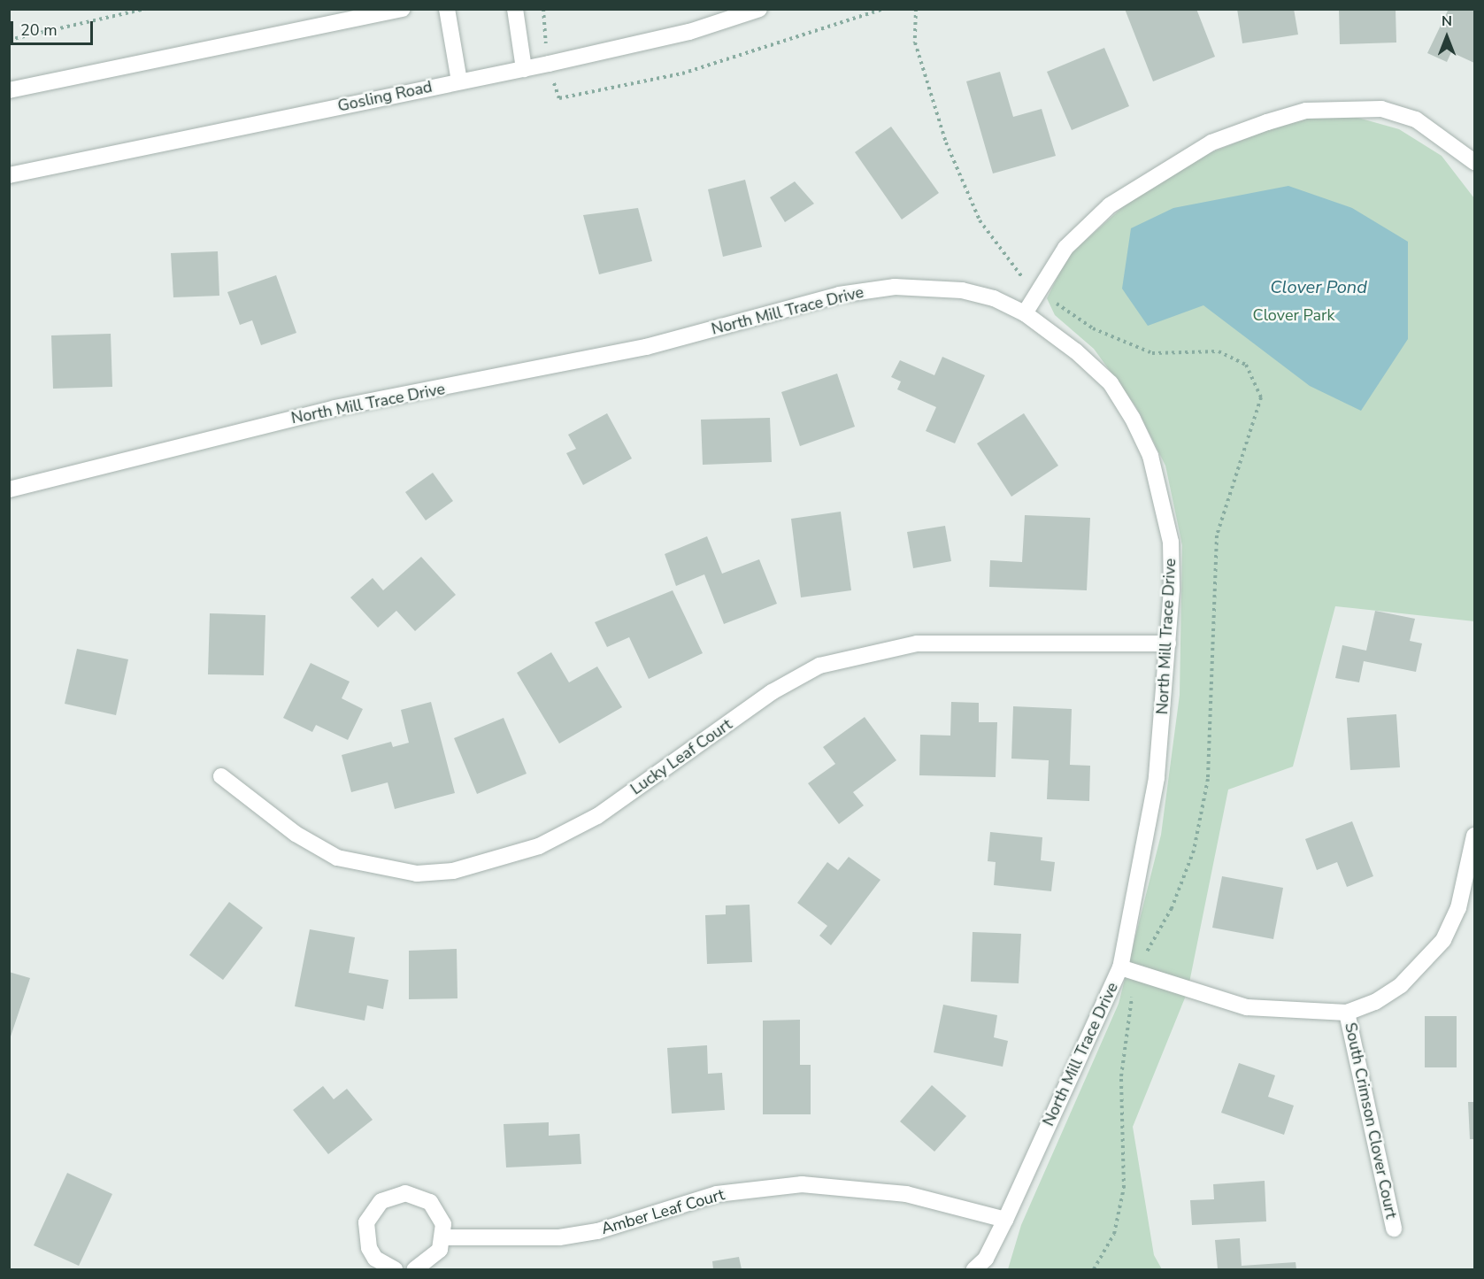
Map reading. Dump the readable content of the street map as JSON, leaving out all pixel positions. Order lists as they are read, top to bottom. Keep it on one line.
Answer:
{"streets":{"street":["Gosling Road","North Mill Trace Drive","Lucky Leaf Court","South Crimson Clover Court","Amber Leaf Court"]},"crossings":[["North Mill Trace Drive","Lucky Leaf Court"],["North Mill Trace Drive","Amber Leaf Court"]],"water":["Clover Pond"],"parks":["Clover Park"],"scale_bar":"20 m","north":"top"}
